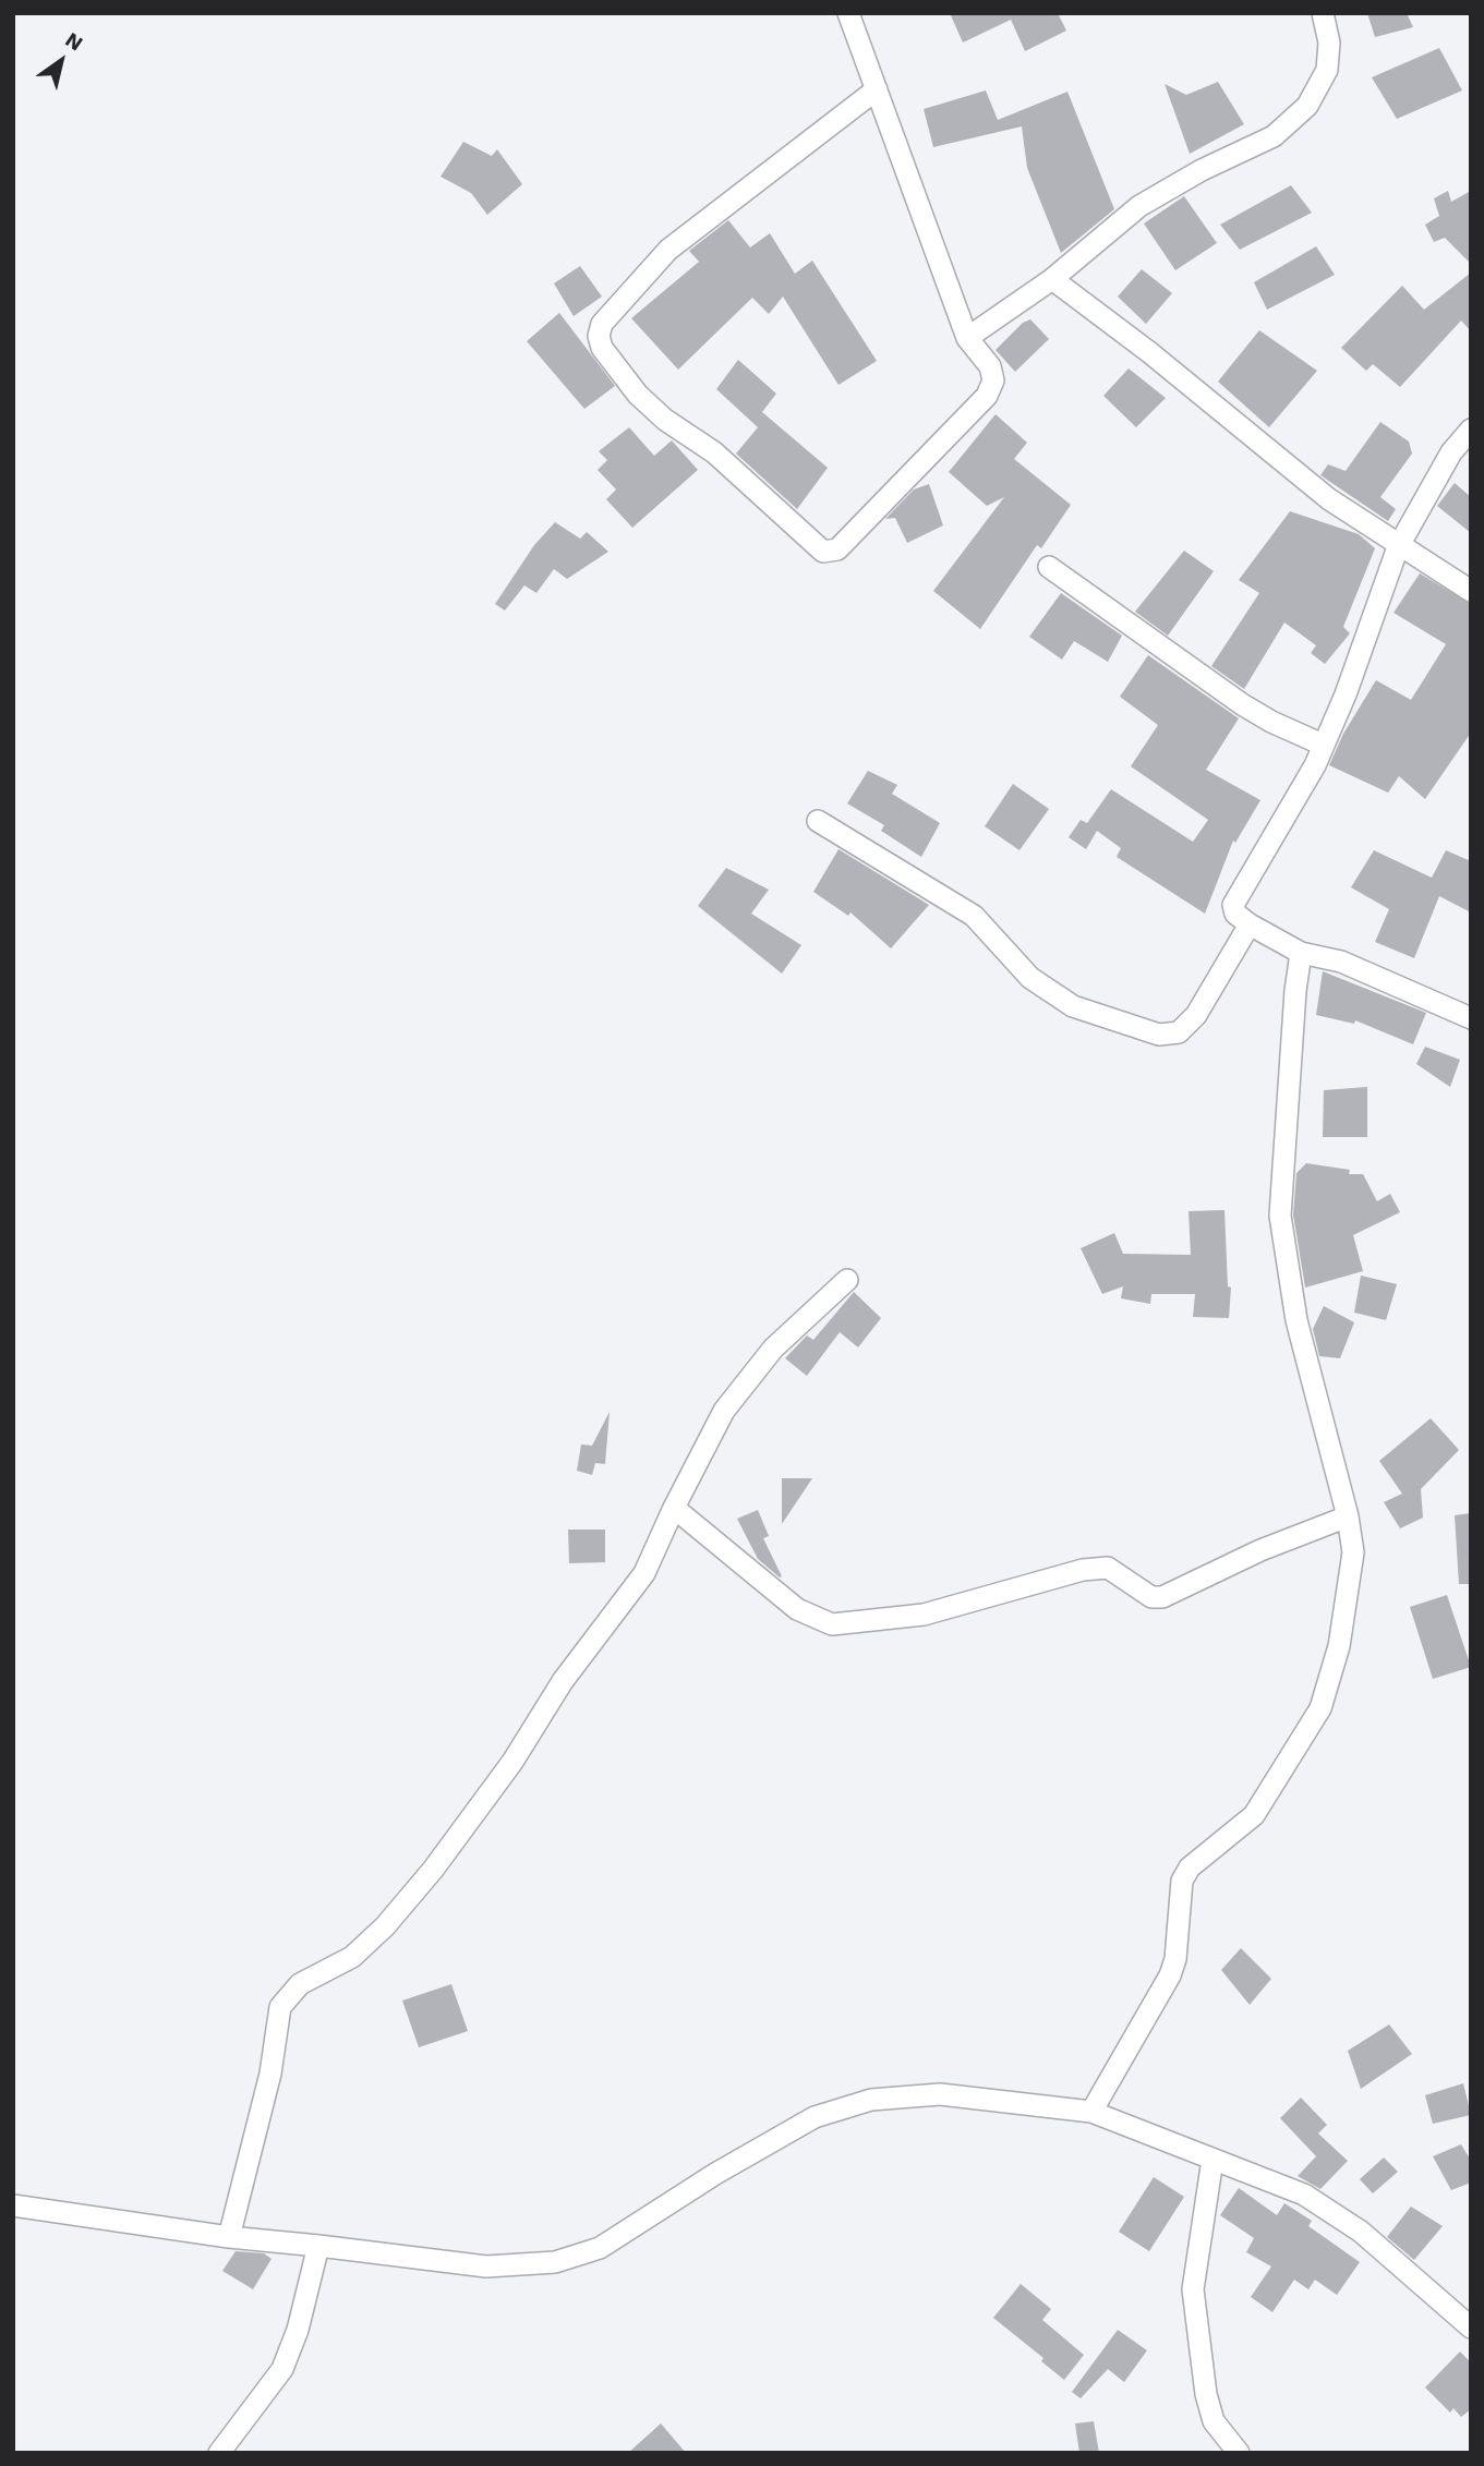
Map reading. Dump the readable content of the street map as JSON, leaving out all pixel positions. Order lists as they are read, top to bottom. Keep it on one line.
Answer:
{"north":"top right"}
